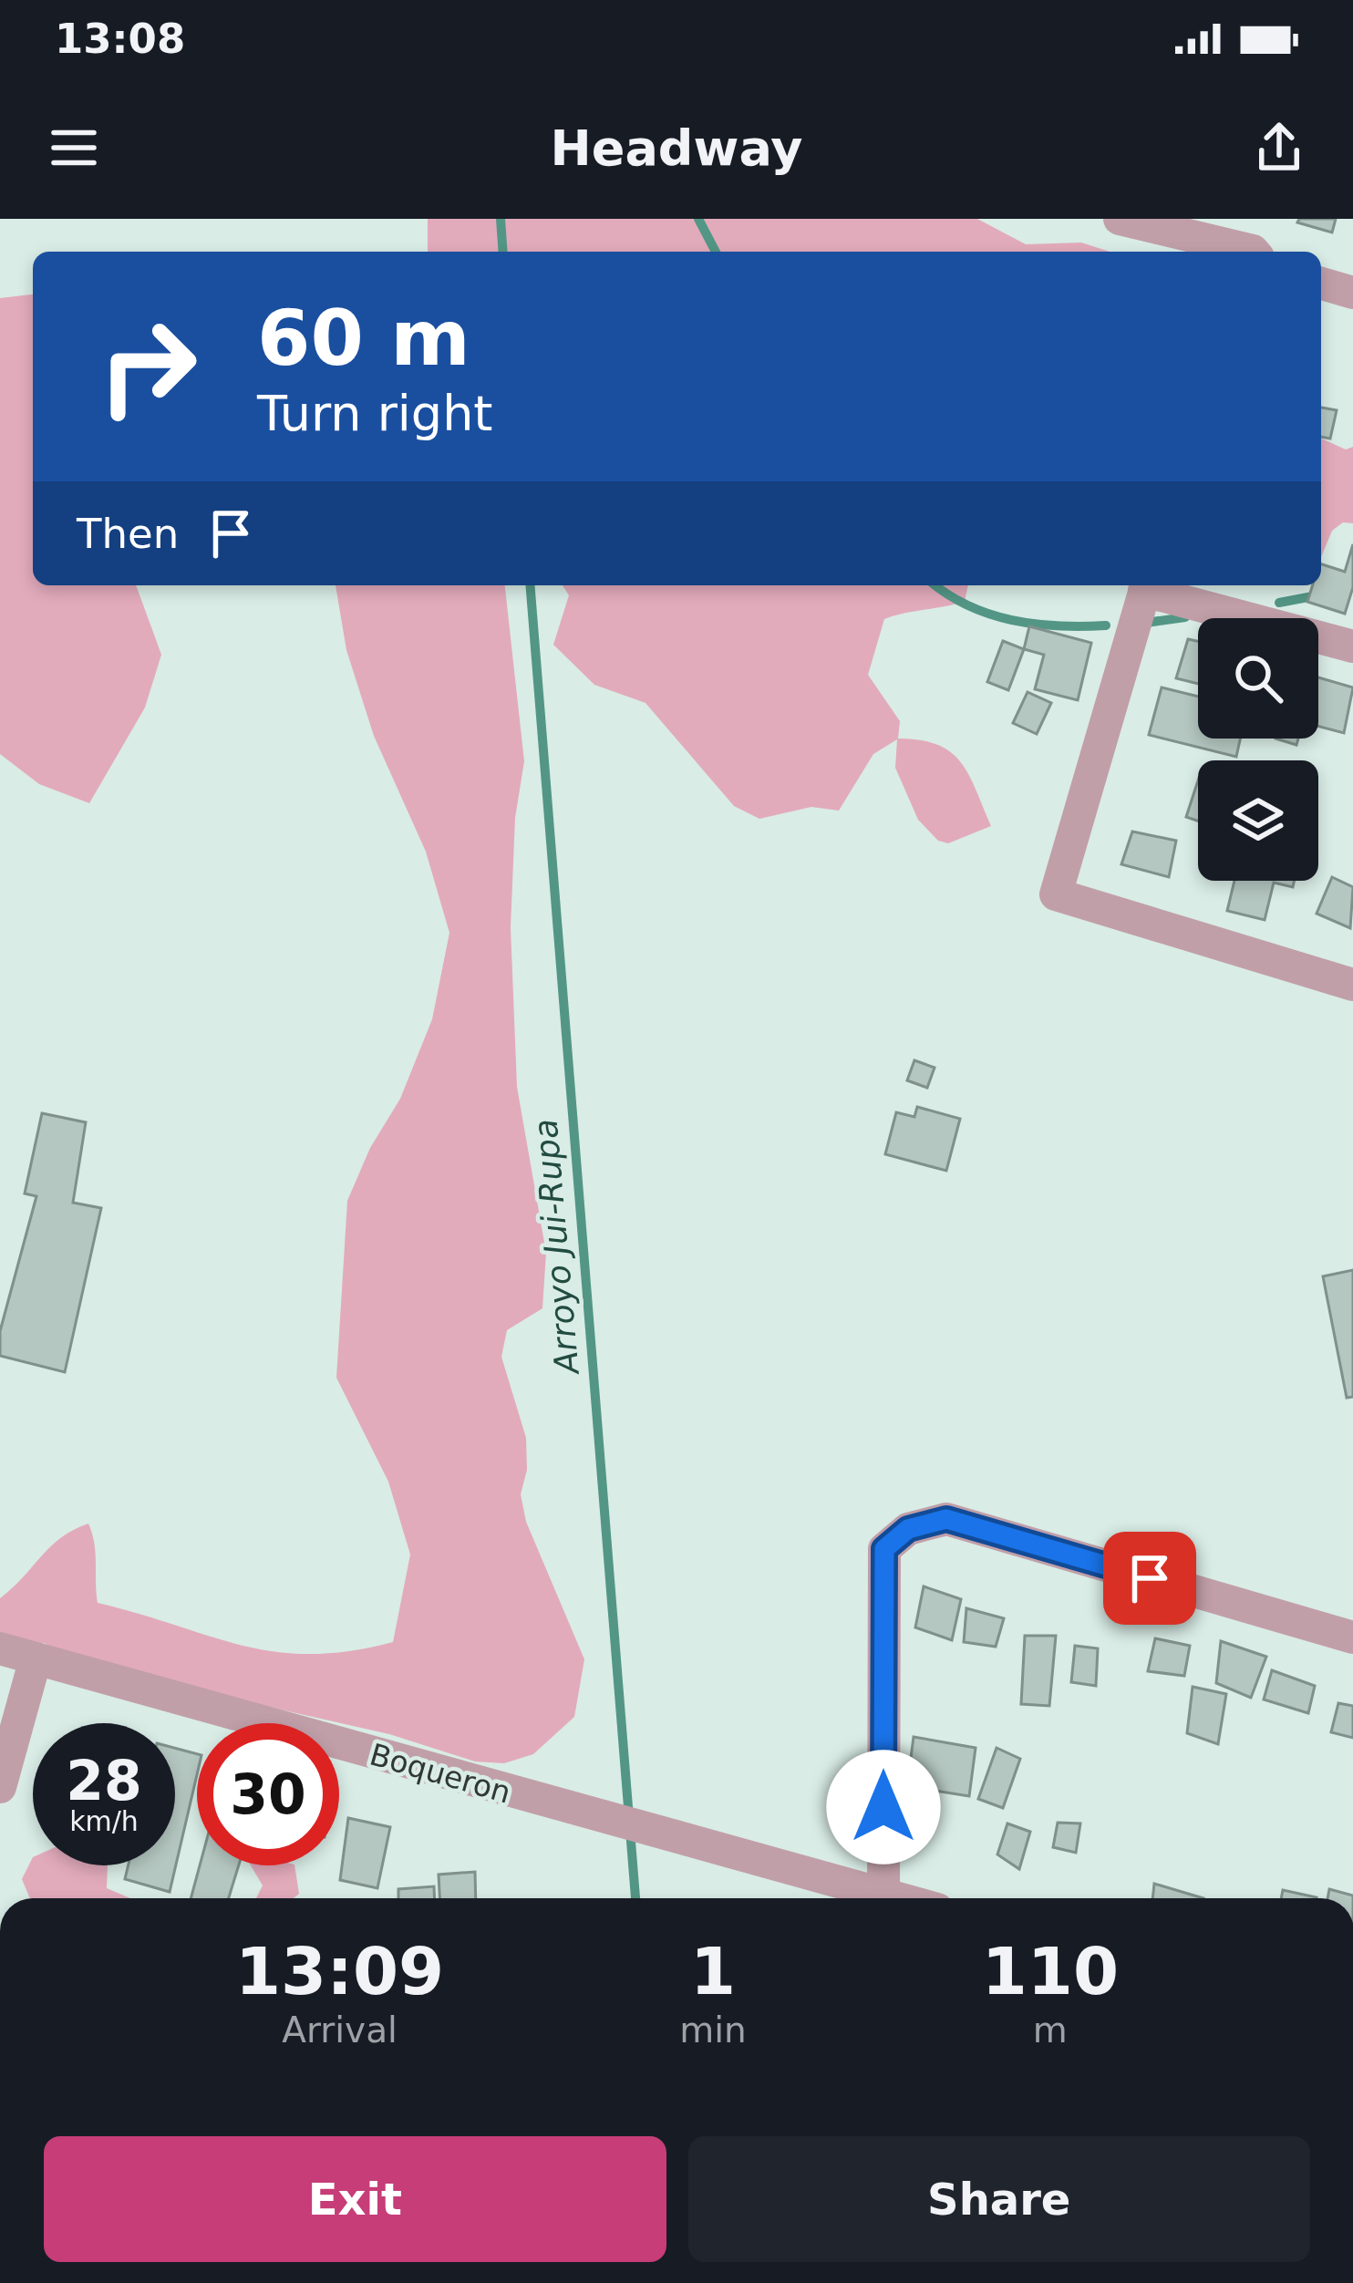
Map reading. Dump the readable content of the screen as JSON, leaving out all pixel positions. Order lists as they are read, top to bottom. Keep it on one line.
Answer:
{"streets":{"street":["Boqueron"]},"water":["Arroyo Jui-Rupa"],"page":{"status":"13:08","header":"Headway","turn":["60 m","Turn right"],"then":"Then","speed":"28 km/h","limit":"30","eta":["13:09","Arrival","1","min","110","m"],"buttons":["Exit","Share"]}}
